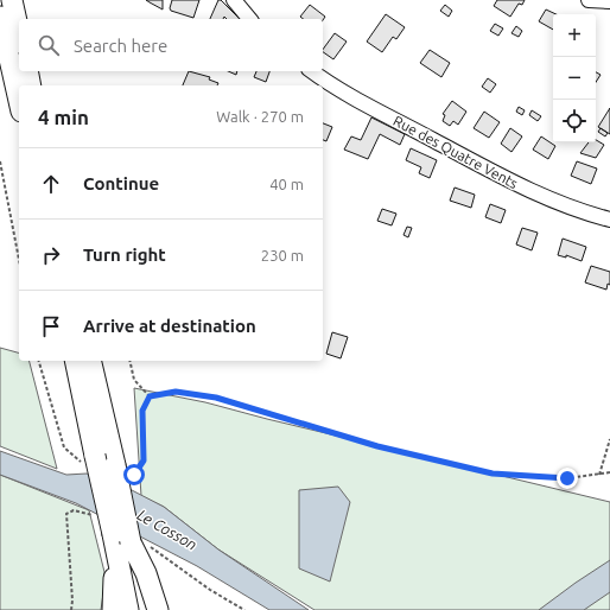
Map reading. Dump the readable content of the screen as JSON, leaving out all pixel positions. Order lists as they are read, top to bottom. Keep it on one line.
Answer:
{"streets":{"street":["Rue des Quatre Vents"]},"water":["Le Cosson"],"page":{"map_buttons":["+","−"],"search":"Search here","heading":["4 min","Walk · 270 m"],"list":[["Continue","40 m"],["Turn right","230 m"],"Arrive at destination"]}}
